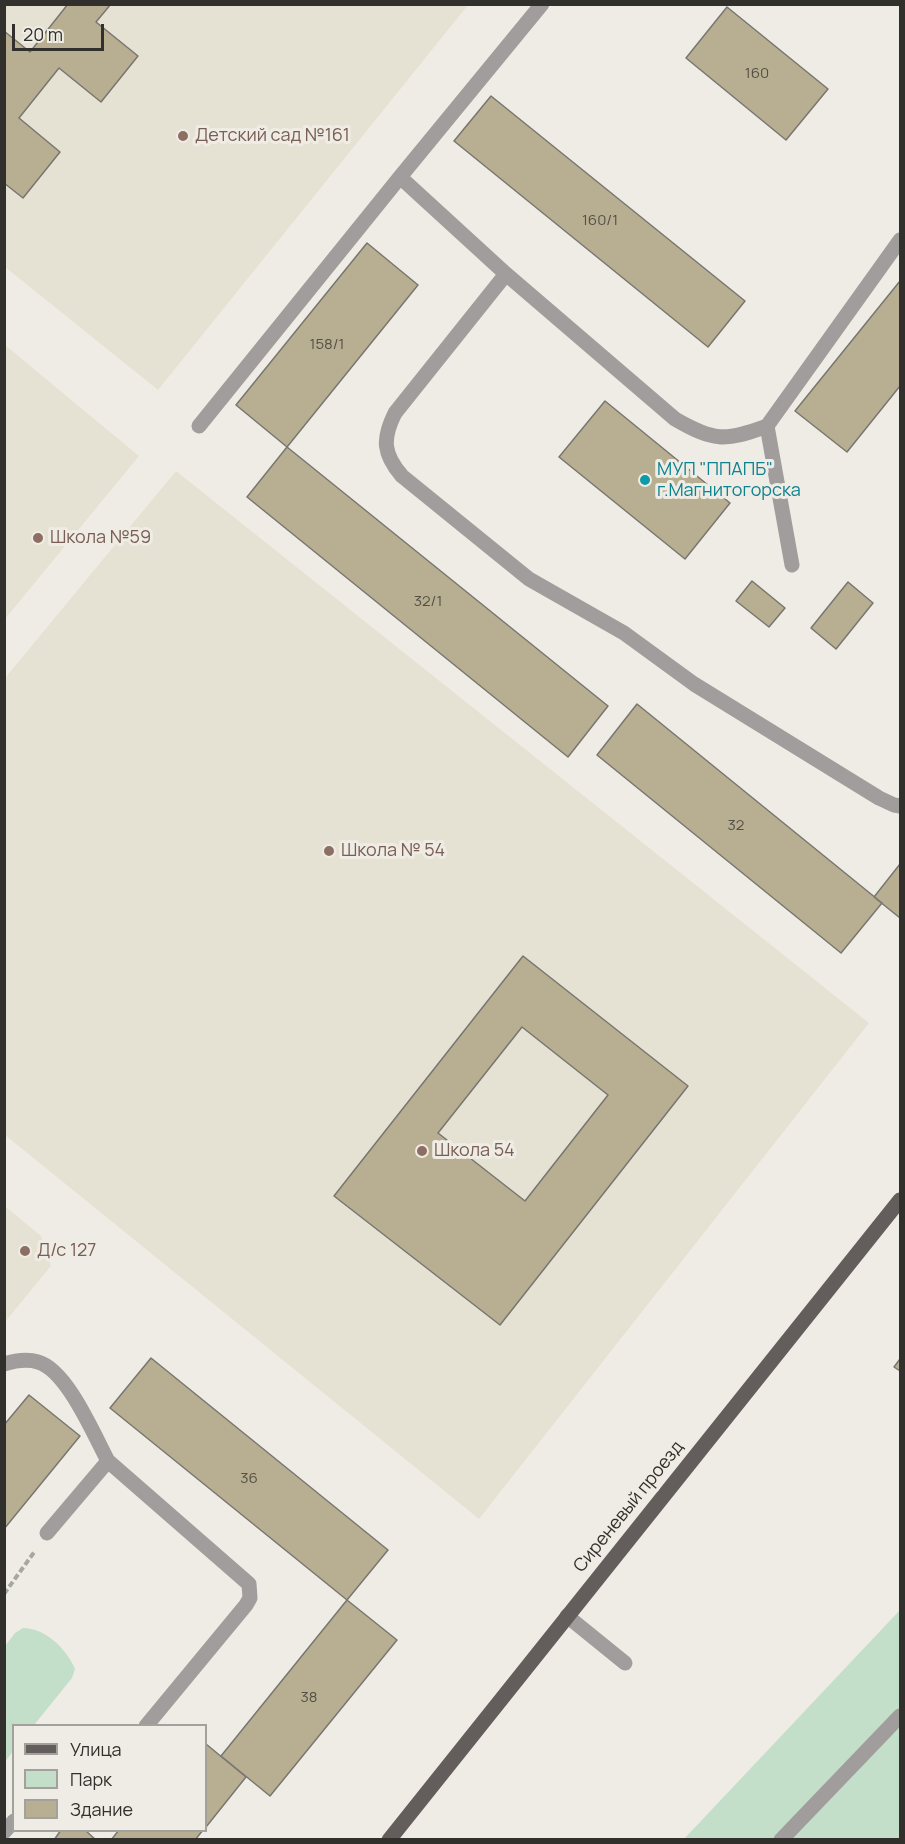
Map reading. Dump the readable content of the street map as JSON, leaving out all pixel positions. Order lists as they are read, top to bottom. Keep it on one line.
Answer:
{"streets":{"main road":["Сиреневый проезд"]},"places":["Детский сад №161","МУП \"ППАПБ\" г.Магнитогорска","Школа №59","Школа № 54","Школа 54","Д/с 127"],"house_numbers":["160","160/1","158/1","32/1","32","36","38"],"legend":["Улица","Парк","Здание"],"scale_bar":"20 m"}
